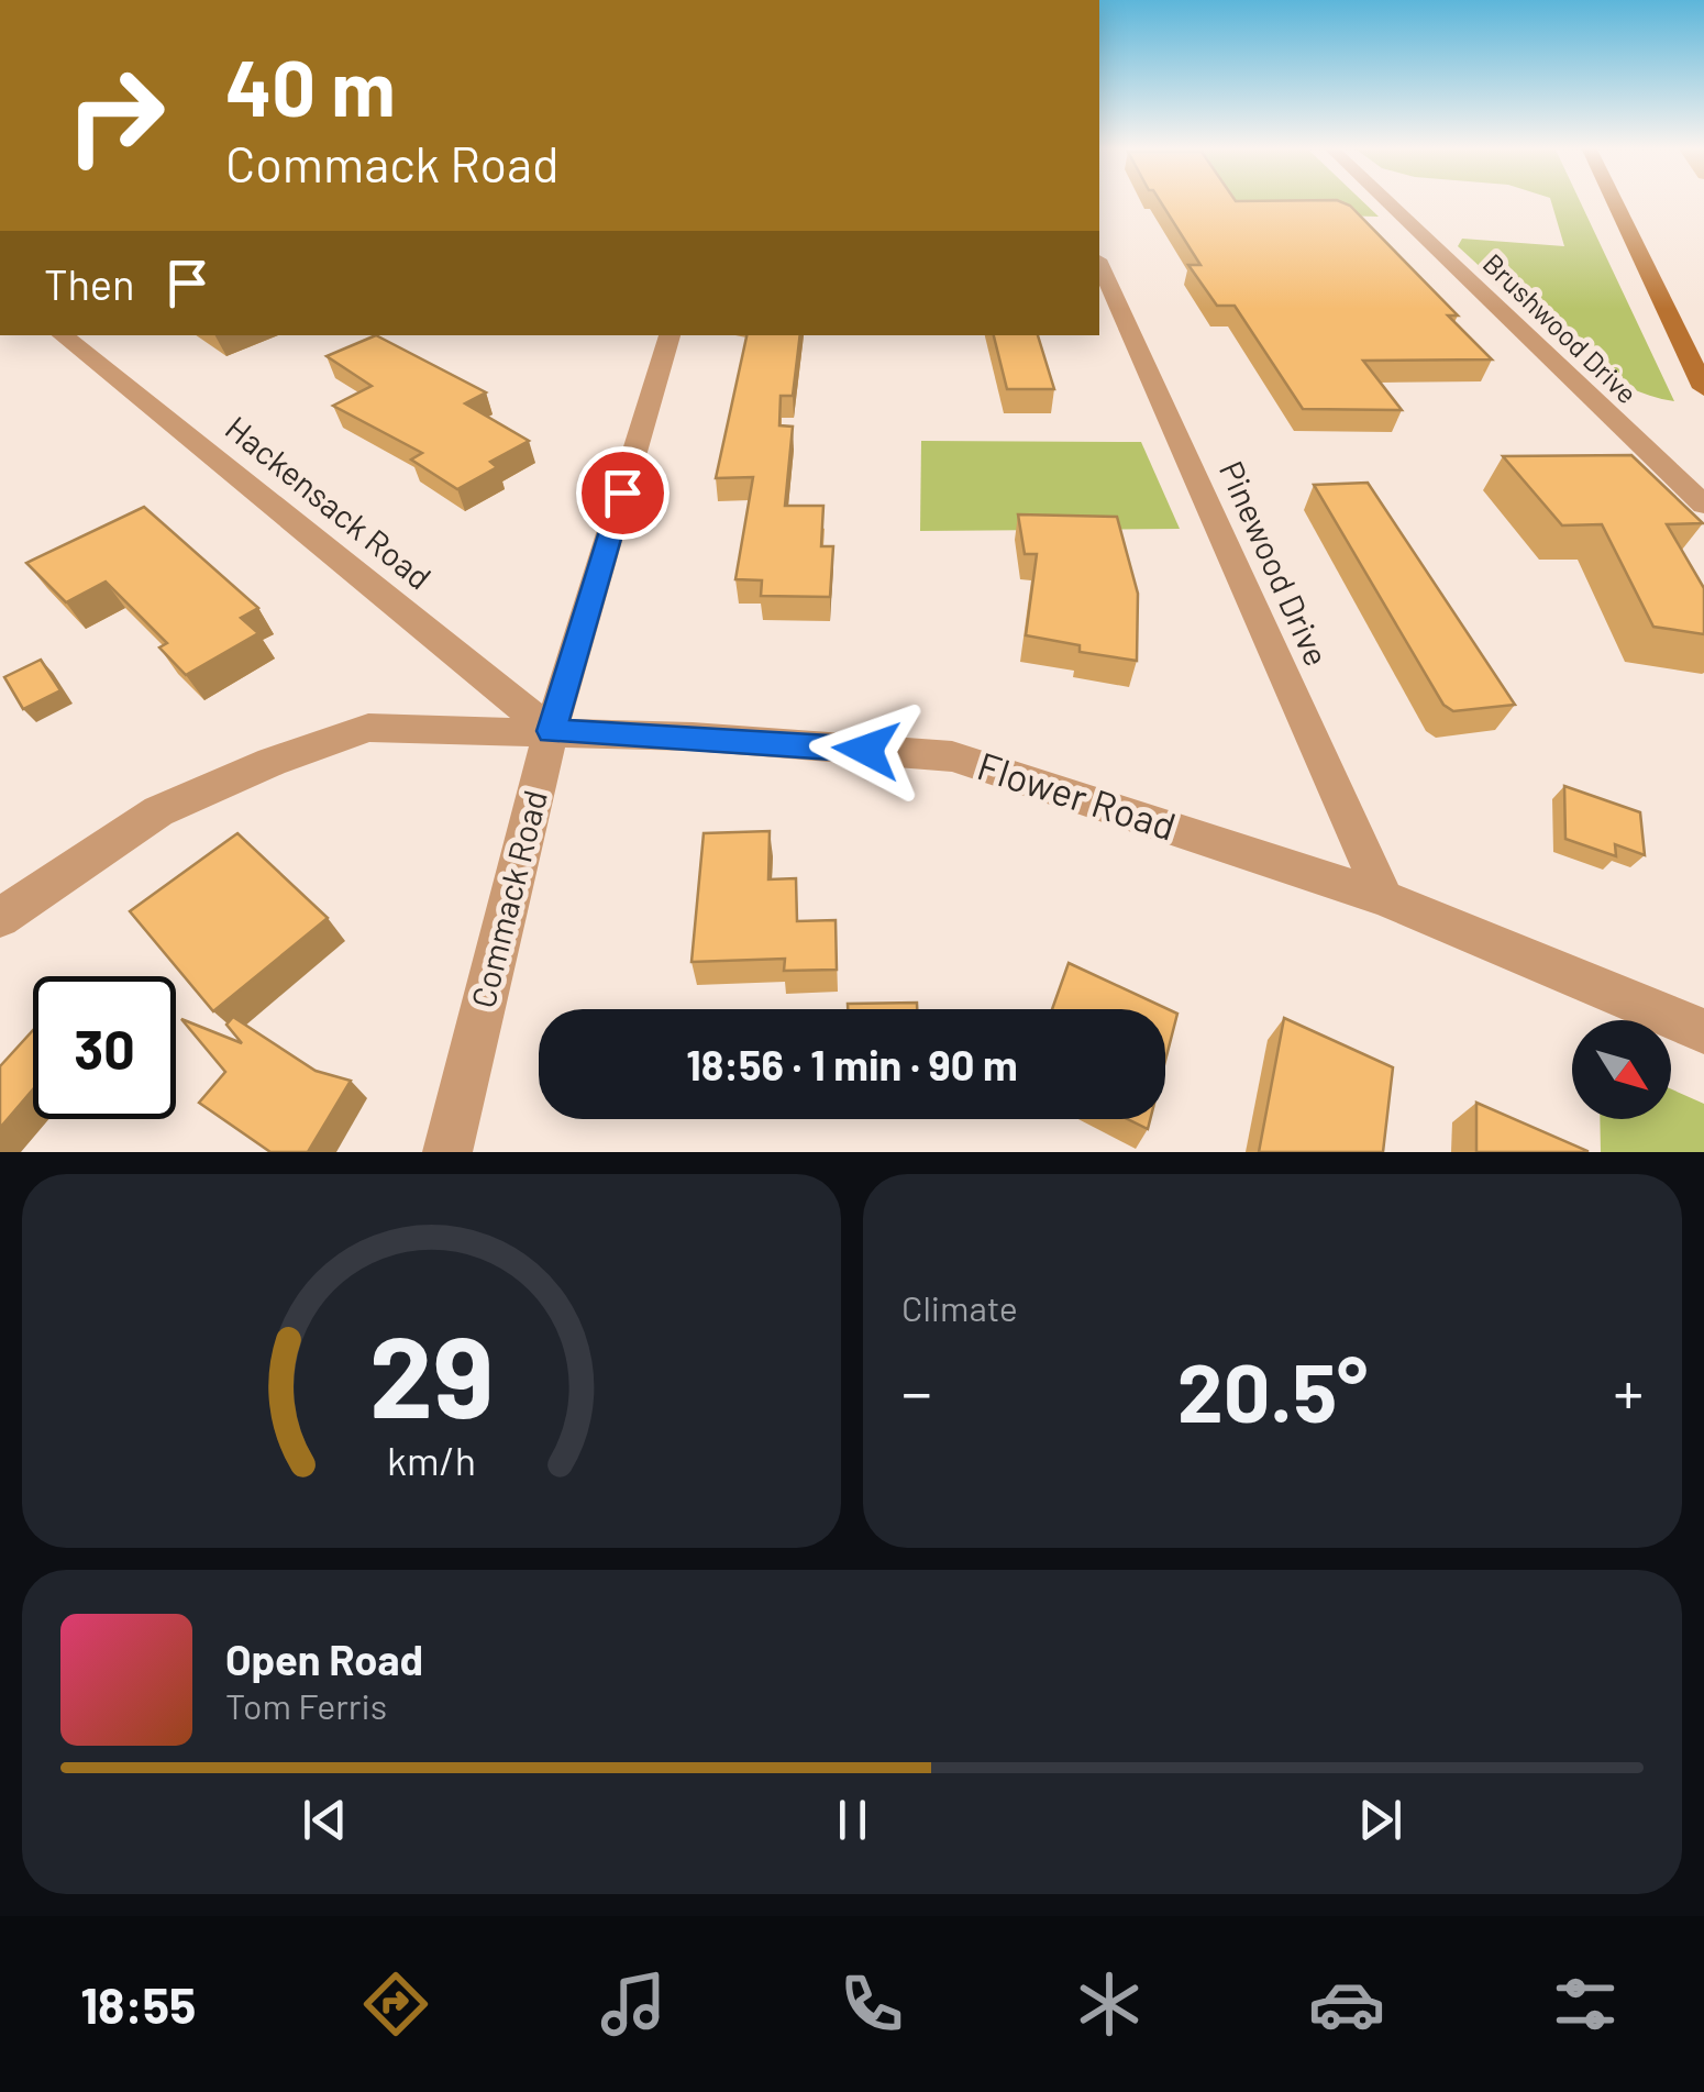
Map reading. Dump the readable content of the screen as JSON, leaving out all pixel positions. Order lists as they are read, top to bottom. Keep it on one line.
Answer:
{"streets":{"street":["Brushwood Drive","Hackensack Road","Pinewood Drive","Flower Road","Commack Road"]},"crossings":[["Hackensack Road","Flower Road"],["Hackensack Road","Commack Road"],["Pinewood Drive","Flower Road"],["Flower Road","Commack Road"]],"north":"bottom right","page":{"turn":["40 m","Commack Road"],"then":"Then","limit":"30","trip":"18:56 · 1 min · 90 m","tile":"Climate","heat":["−","20.5°","+"],"song":["Open Road","Tom Ferris"],"tabs":"18:55","gauge":["29","km/h"]}}
